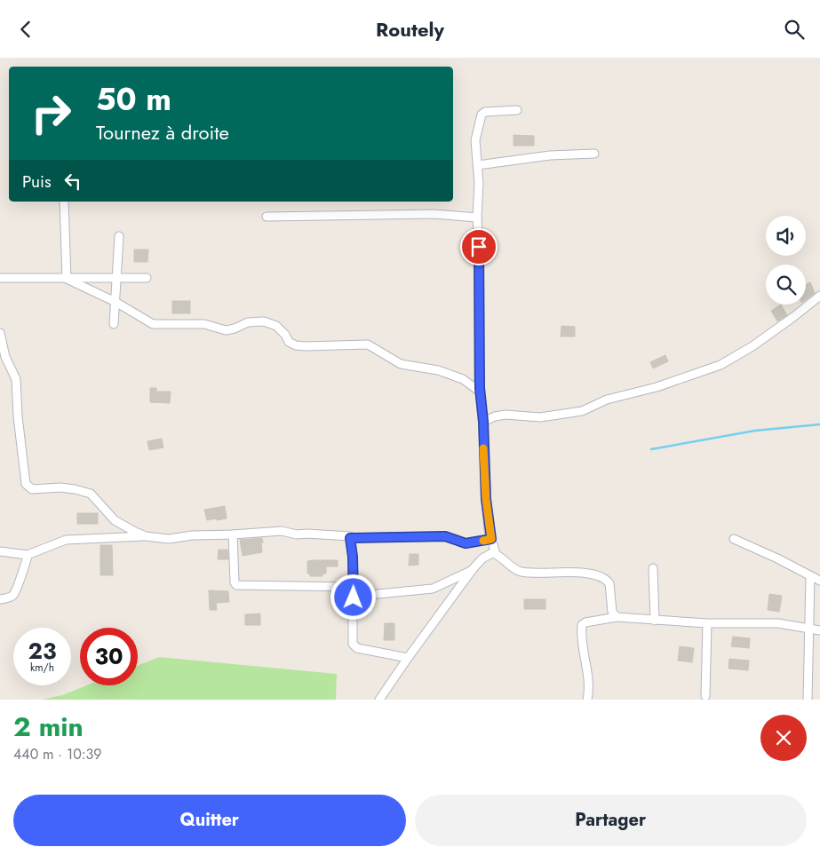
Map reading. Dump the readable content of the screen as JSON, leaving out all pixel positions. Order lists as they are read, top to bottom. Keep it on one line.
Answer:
{"page":{"header":"Routely","turn":["50 m","Tournez à droite"],"then":"Puis","speed":"23 km/h","limit":"30","heading":["2 min","440 m · 10:39"],"buttons":["Quitter","Partager"]}}
